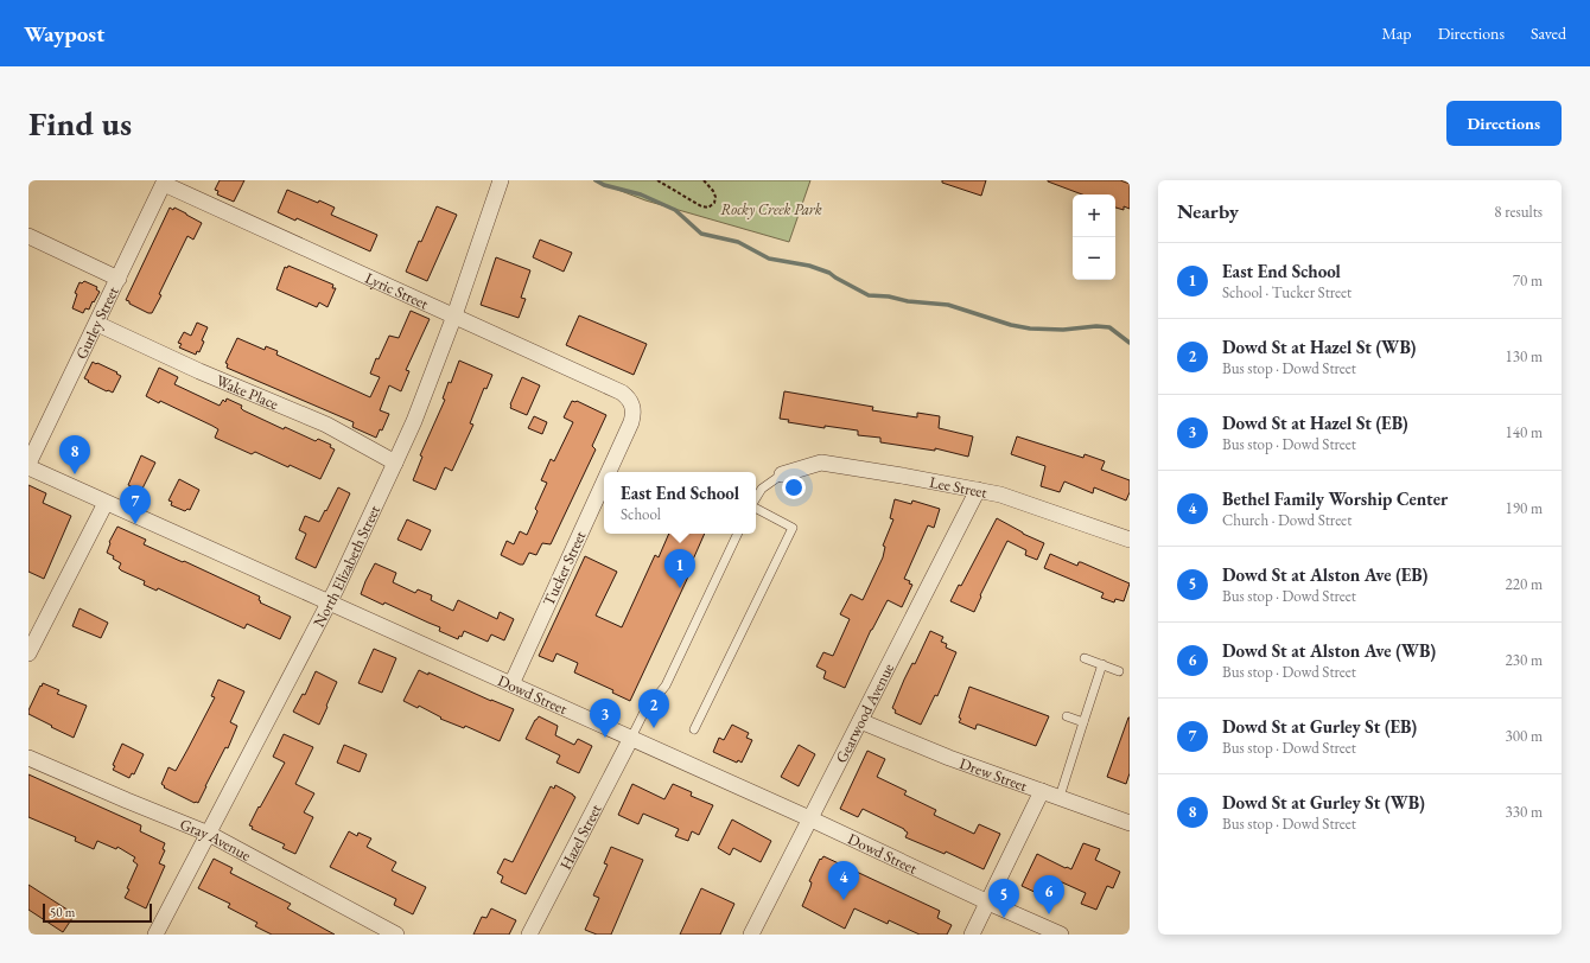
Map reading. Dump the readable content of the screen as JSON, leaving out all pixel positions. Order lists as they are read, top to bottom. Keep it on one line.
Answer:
{"streets":{"street":["Lyric Street","Gurley Street","Wake Place","Lee Street","North Elizabeth Street","Tucker Street","Dowd Street","Gearwood Avenue","Drew Street","Hazel Street","Gray Avenue"]},"crossings":[["Lyric Street","Gurley Street"],["Lyric Street","North Elizabeth Street"],["Lyric Street","Tucker Street"],["Gurley Street","Wake Place"],["Gurley Street","Dowd Street"],["Wake Place","North Elizabeth Street"],["Lee Street","Gearwood Avenue"],["North Elizabeth Street","Dowd Street"],["North Elizabeth Street","Gray Avenue"],["Tucker Street","Dowd Street"],["Dowd Street","Gearwood Avenue"],["Dowd Street","Hazel Street"],["Gearwood Avenue","Drew Street"]],"parks":["Rocky Creek Park"],"scale_bar":"50 m","page":{"header":"Waypost","nav":["Map","Directions","Saved"],"buttons":"Directions","title":"Find us","heading":["Nearby","8 results"],"map_buttons":["+","−"],"list":[{"mark":"1","name":"East End School","note":"School · Tucker Street","value":"70 m"},{"mark":"2","name":"Dowd St at Hazel St (WB)","note":"Bus stop · Dowd Street","value":"130 m"},{"mark":"3","name":"Dowd St at Hazel St (EB)","note":"Bus stop · Dowd Street","value":"140 m"},{"mark":"4","name":"Bethel Family Worship Center","note":"Church · Dowd Street","value":"190 m"},{"mark":"5","name":"Dowd St at Alston Ave (EB)","note":"Bus stop · Dowd Street","value":"220 m"},{"mark":"6","name":"Dowd St at Alston Ave (WB)","note":"Bus stop · Dowd Street","value":"230 m"},{"mark":"7","name":"Dowd St at Gurley St (EB)","note":"Bus stop · Dowd Street","value":"300 m"},{"mark":"8","name":"Dowd St at Gurley St (WB)","note":"Bus stop · Dowd Street","value":"330 m"}],"pins":["8","7","1","2","3","4","6","5"],"popup":["East End School","School"],"scale":"50 m"}}
